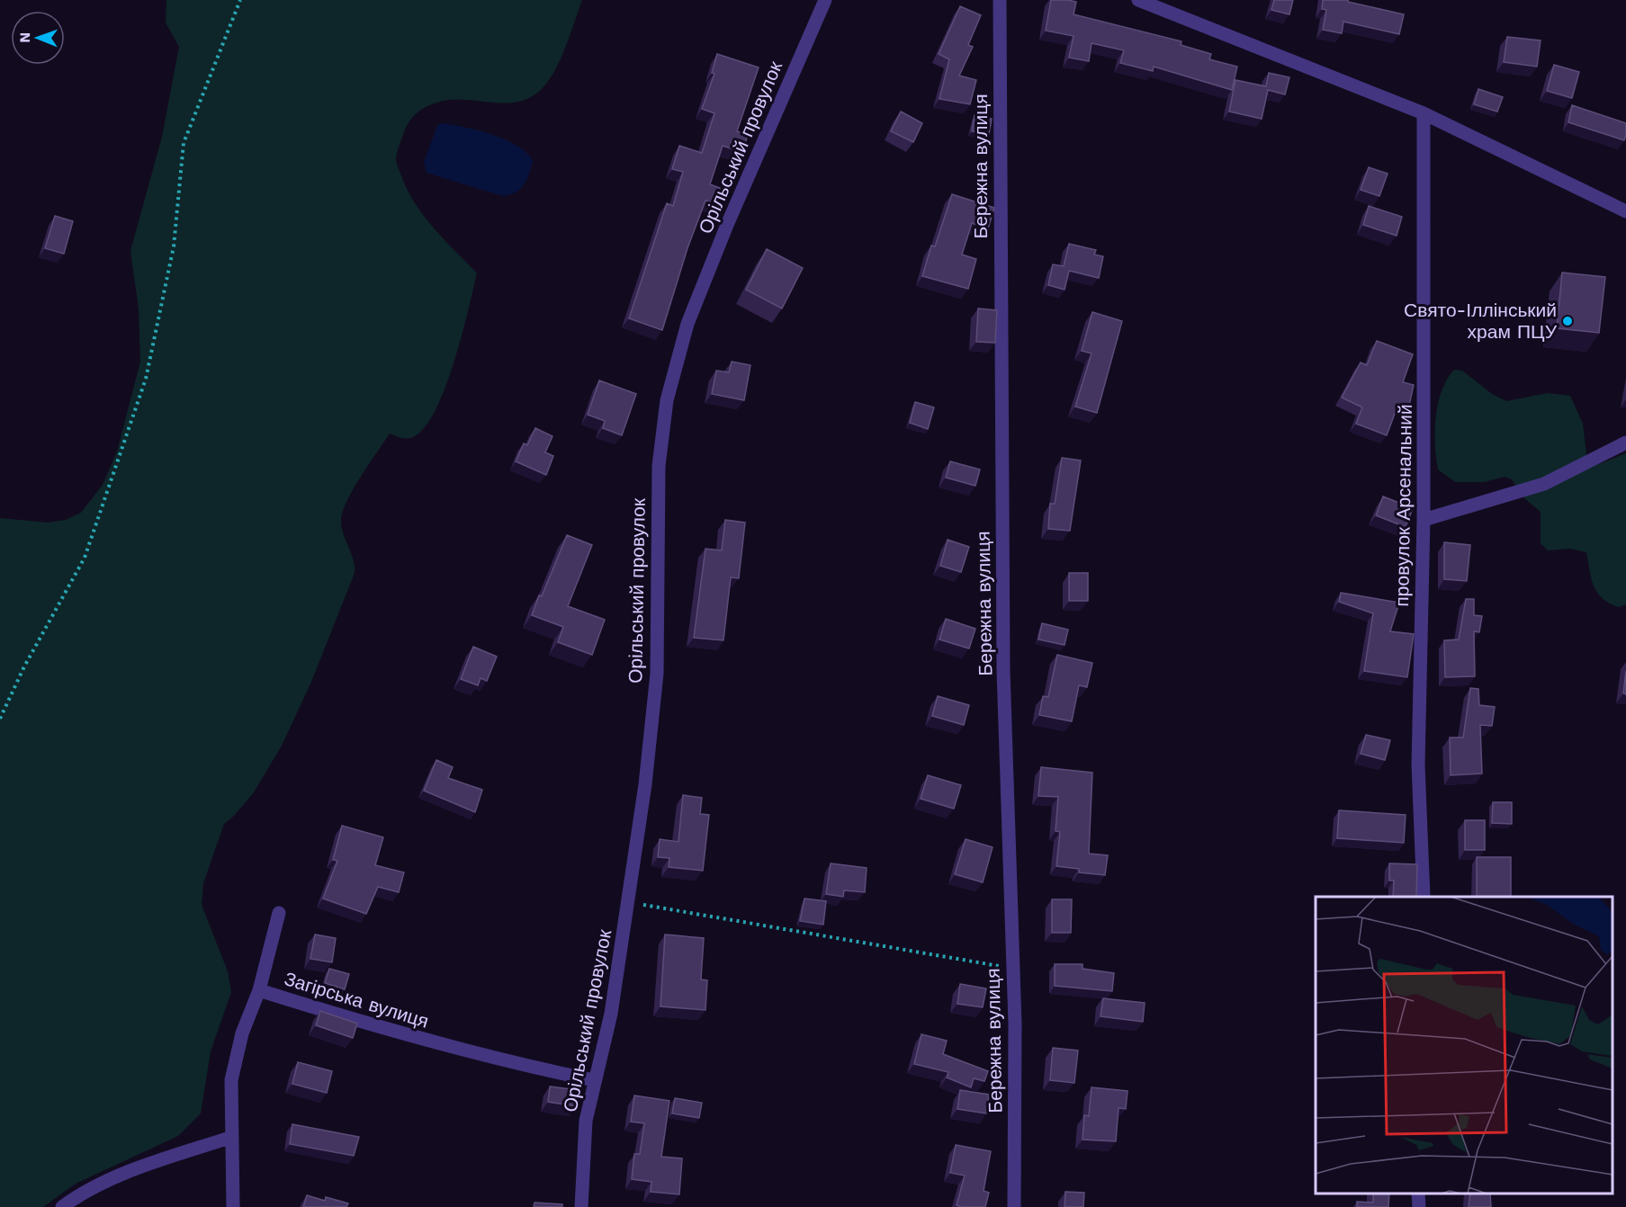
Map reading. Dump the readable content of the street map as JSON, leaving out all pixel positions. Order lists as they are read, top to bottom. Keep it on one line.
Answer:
{"streets":{"street":["Орільський провулок","Бережна вулиця","провулок Арсенальний","Загірська вулиця"]},"crossings":[["Орільський провулок","Загірська вулиця"]],"places":["Свято-Іллінський храм ПЦУ"],"north":"left"}
